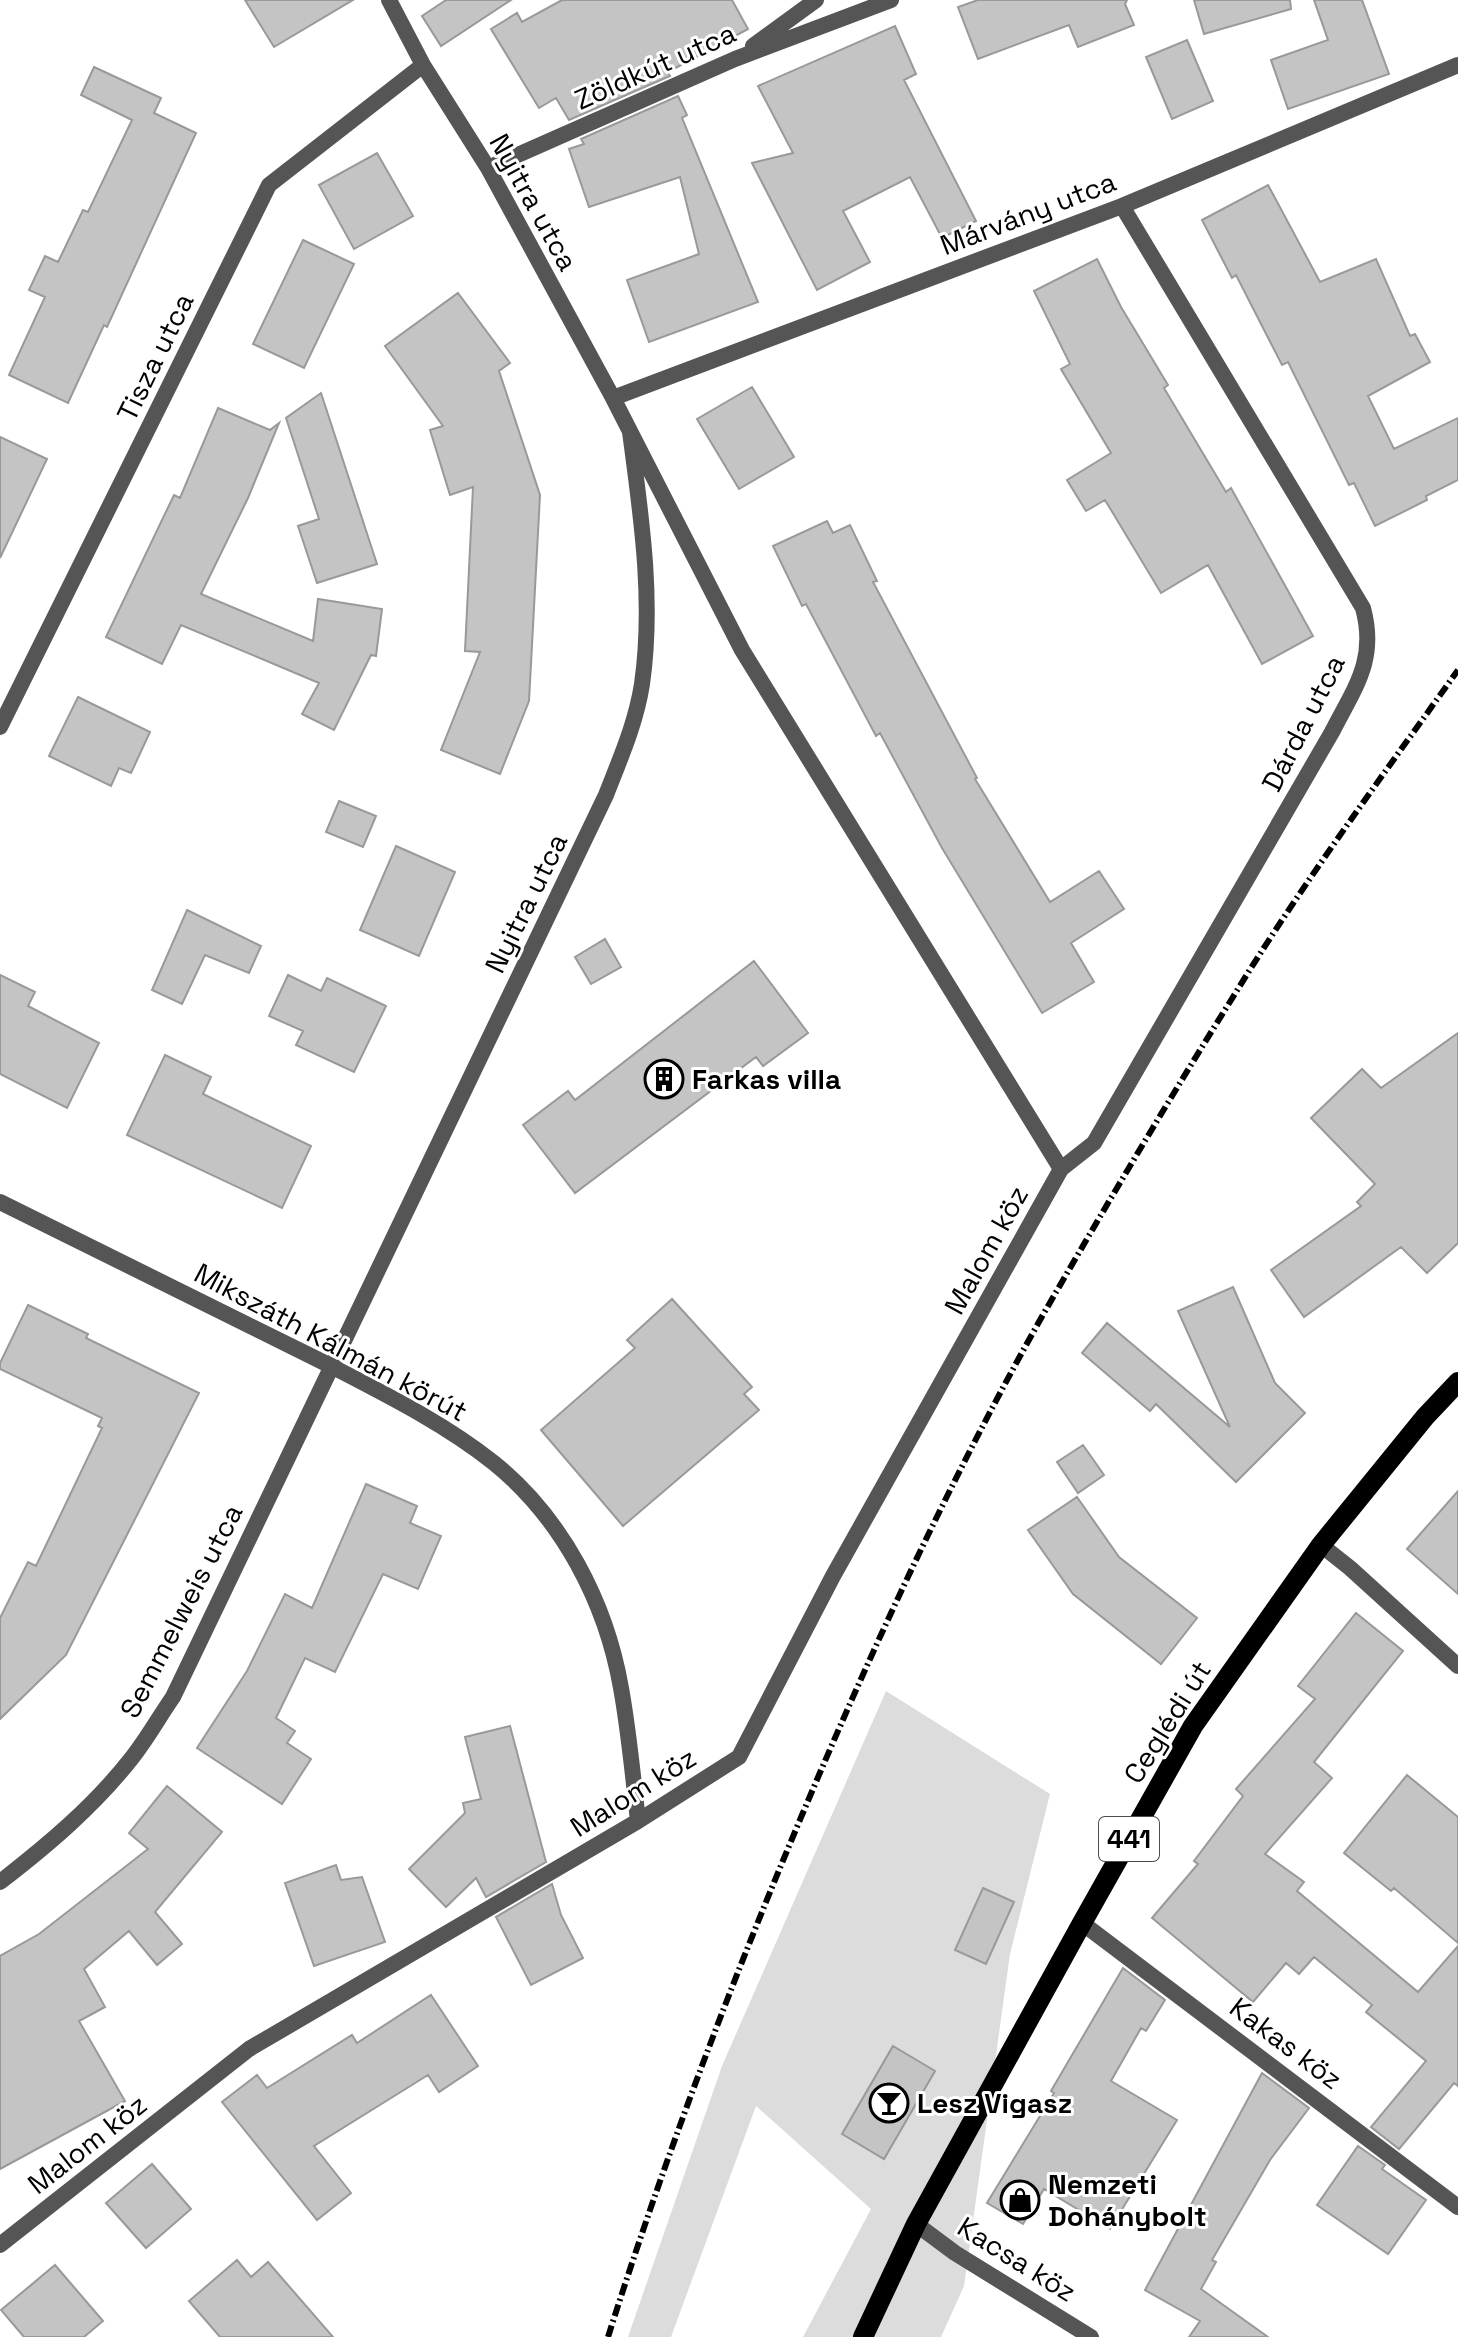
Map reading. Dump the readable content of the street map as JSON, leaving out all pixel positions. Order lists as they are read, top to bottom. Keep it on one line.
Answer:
{"streets":{"main road":["Ceglédi út","441"],"street":["Zöldkút utca","Nyitra utca","Márvány utca","Tisza utca","Dárda utca","Malom köz","Mikszáth Kálmán körút","Semmelweis utca","Kakas köz","Kacsa köz"]},"crossings":[["Zöldkút utca","Nyitra utca"],["Nyitra utca","Márvány utca"],["Nyitra utca","Tisza utca"],["Nyitra utca","Dárda utca"],["Nyitra utca","Malom köz"],["Nyitra utca","Mikszáth Kálmán körút"],["Nyitra utca","Semmelweis utca"],["Márvány utca","Dárda utca"],["Dárda utca","Malom köz"],["Malom köz","Mikszáth Kálmán körút"],["Mikszáth Kálmán körút","Semmelweis utca"],["Ceglédi út","Kakas köz"],["Ceglédi út","Kacsa köz"]],"places":{"building":["Farkas villa"],"bar":["Lesz Vigasz"],"shop":["Nemzeti Dohánybolt"]}}
